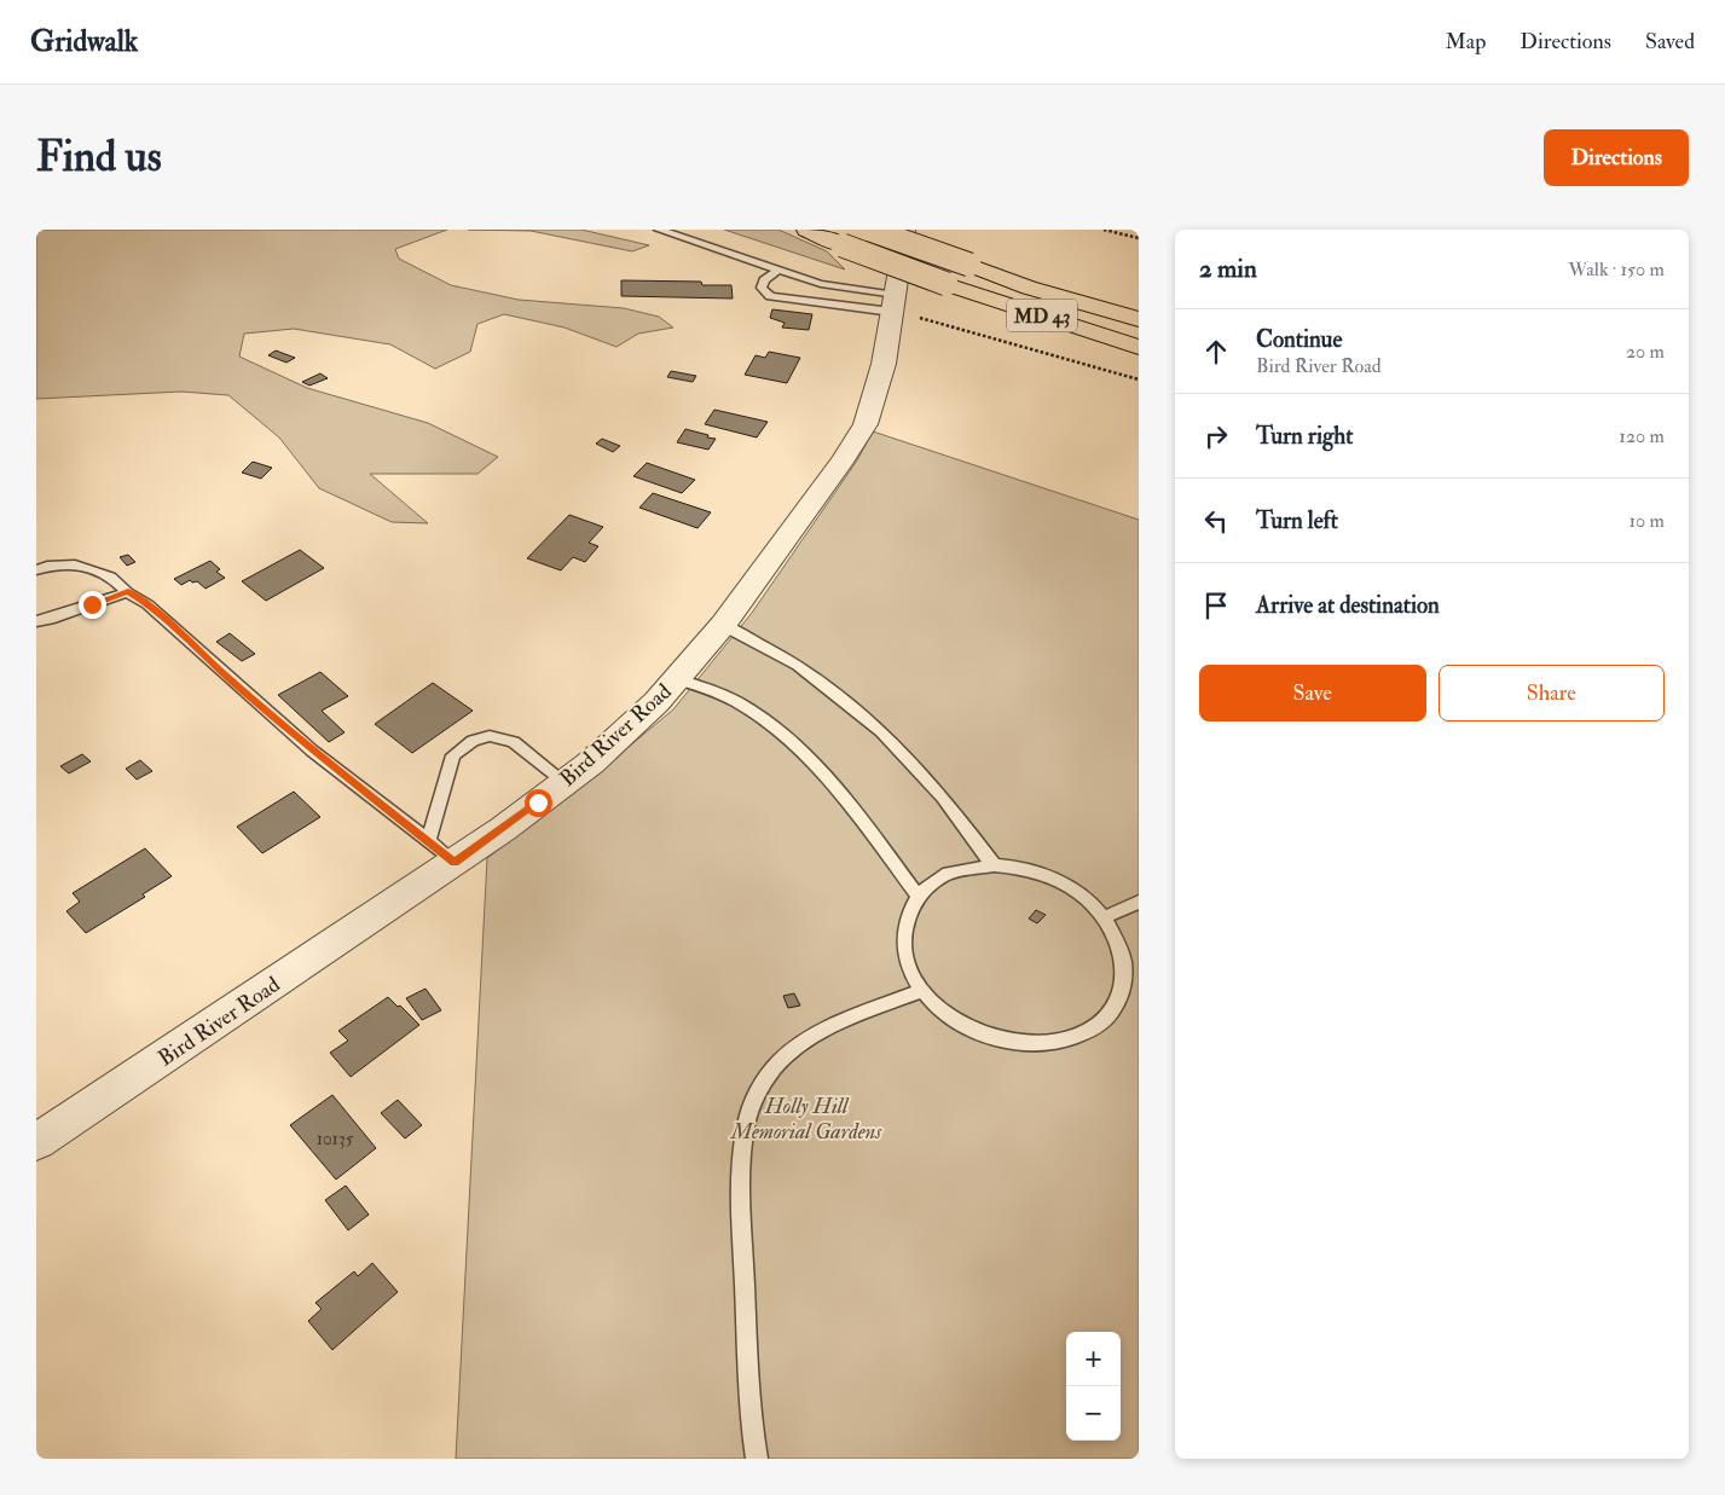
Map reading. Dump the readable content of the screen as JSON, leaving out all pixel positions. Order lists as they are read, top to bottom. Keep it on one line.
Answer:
{"streets":{"main road":["MD 43"],"street":["Bird River Road"]},"parks":["Holly Hill Memorial Gardens"],"house_numbers":["10135"],"page":{"header":"Gridwalk","nav":["Map","Directions","Saved"],"buttons":["Directions",["Save","Share"]],"title":"Find us","heading":["2 min","Walk · 150 m"],"list":[["Continue","Bird River Road","20 m"],["Turn right","120 m"],["Turn left","10 m"],"Arrive at destination"],"map_buttons":["+","−"]}}
